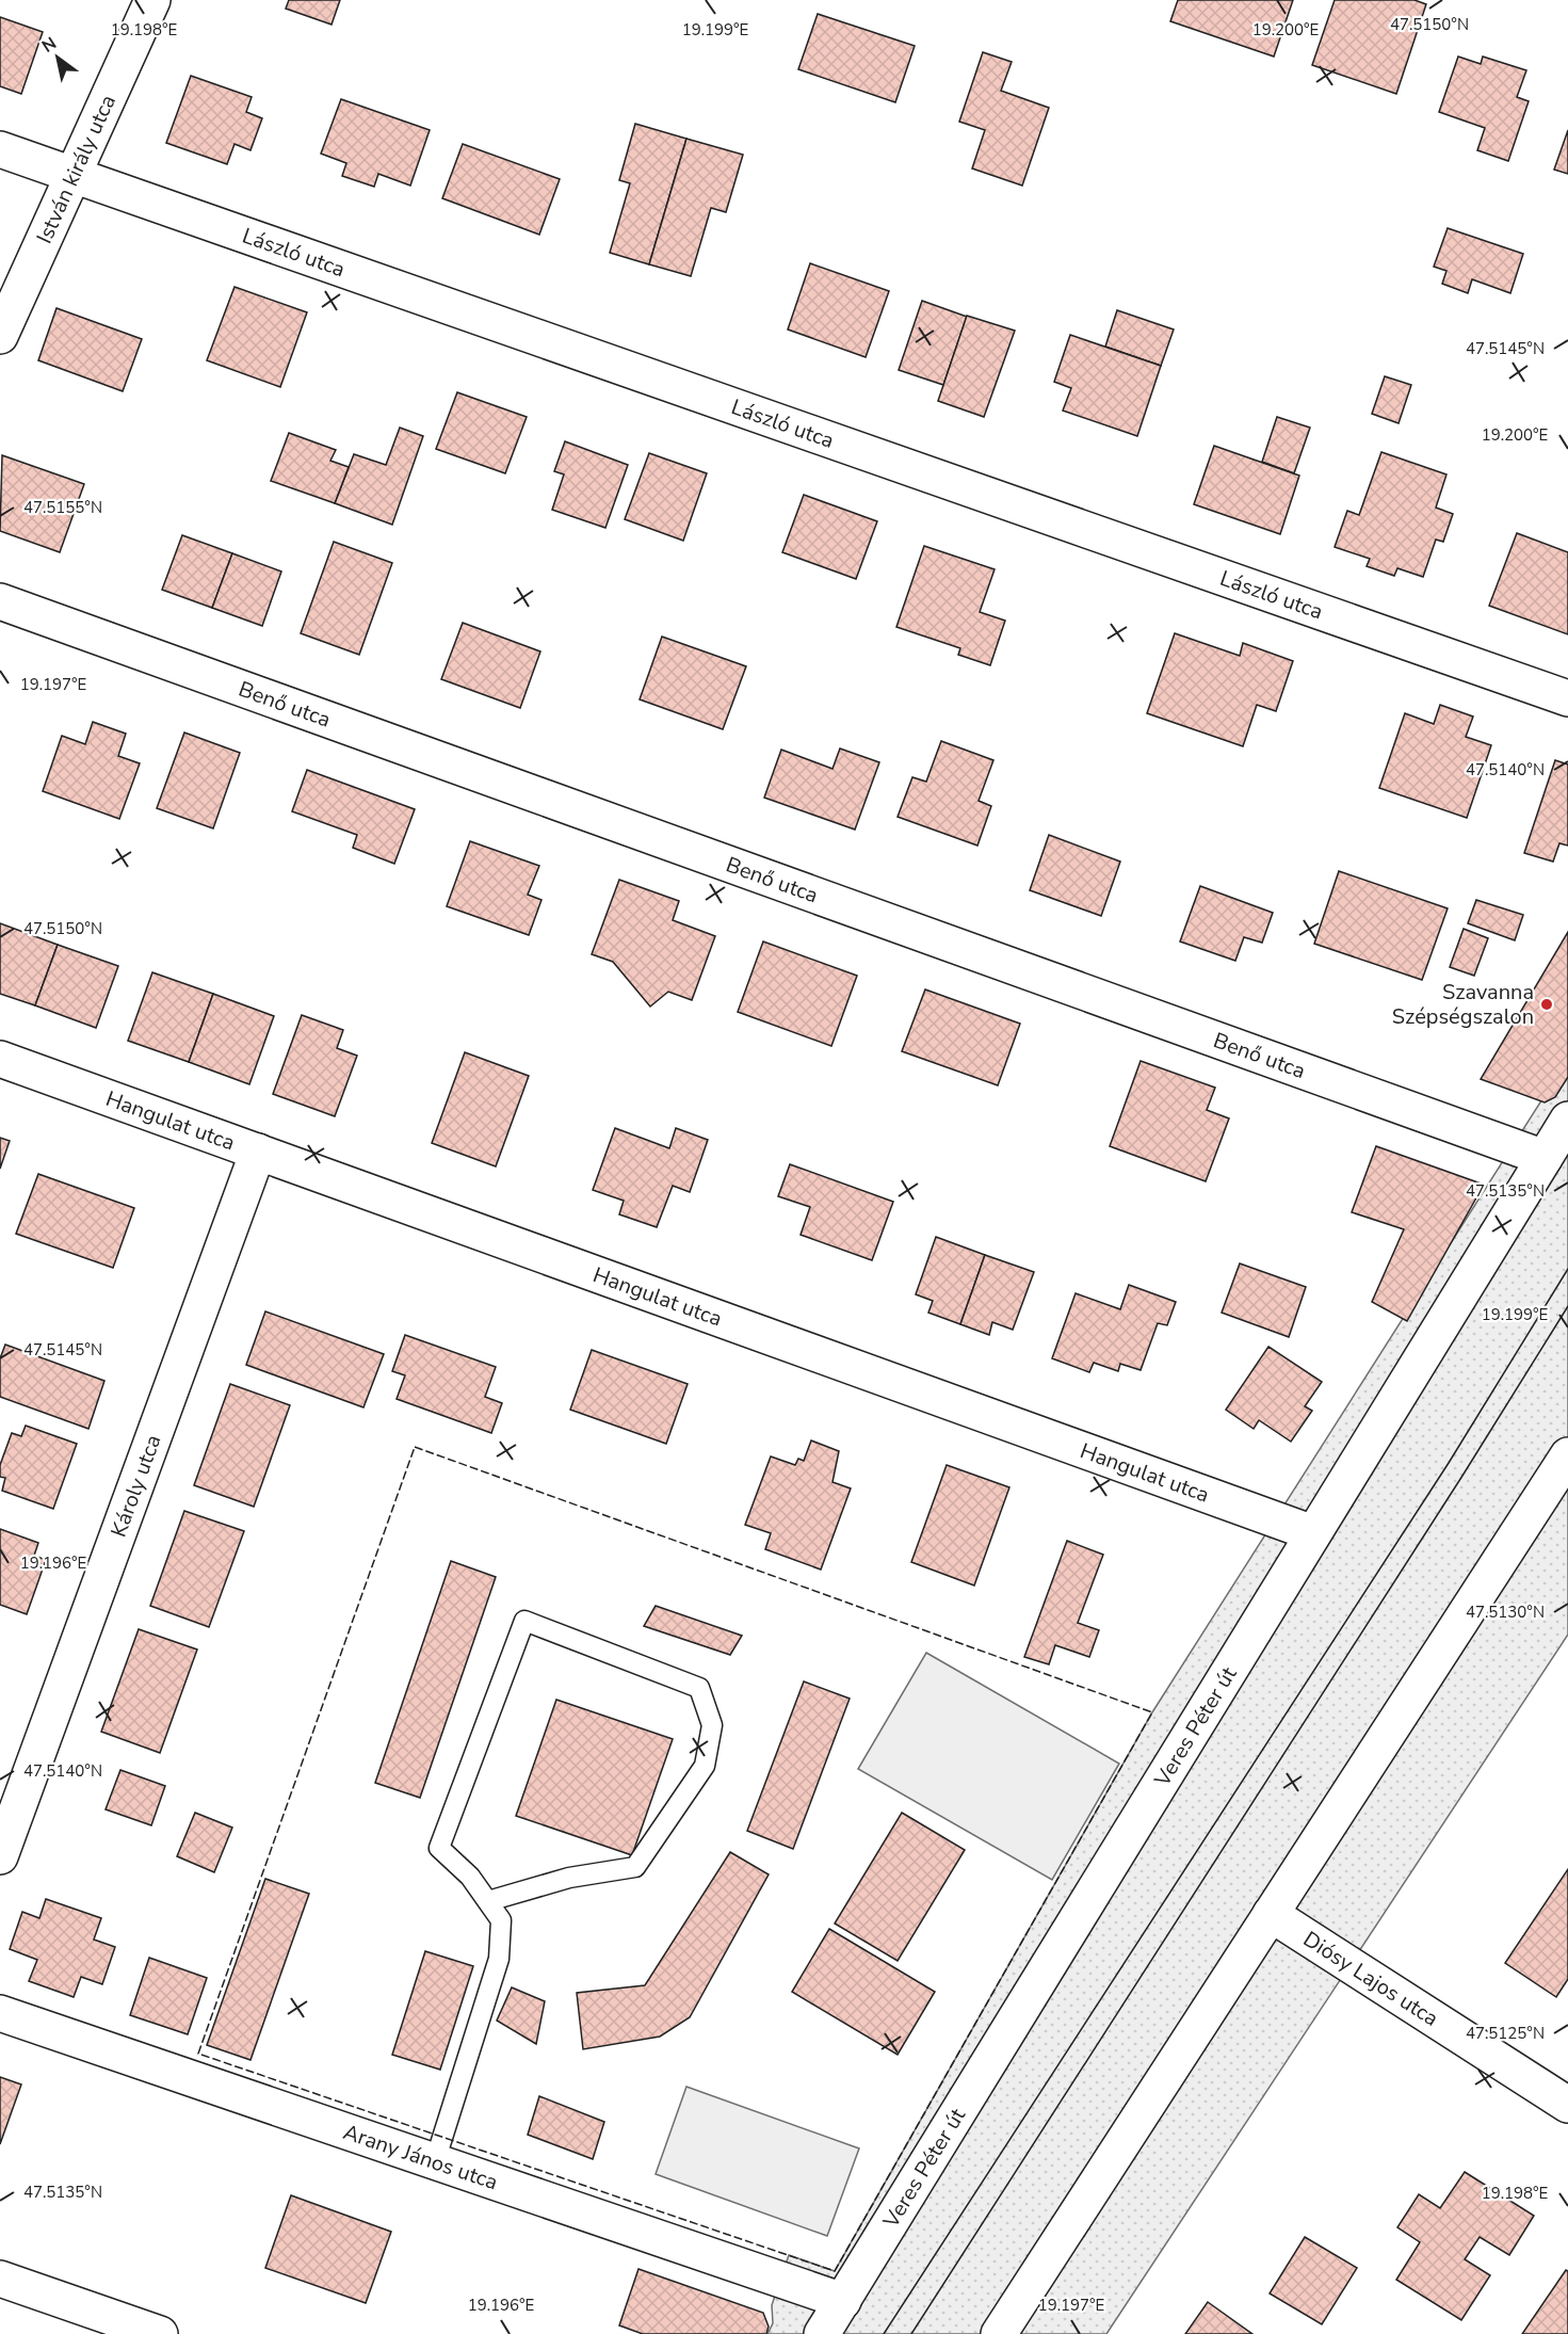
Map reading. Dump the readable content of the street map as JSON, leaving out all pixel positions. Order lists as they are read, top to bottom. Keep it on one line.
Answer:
{"streets":{"street":["István király utca","László utca","Benő utca","Hangulat utca","Károly utca","Veres Péter út","Diósy Lajos utca","Arany János utca"]},"crossings":[["István király utca","László utca"],["Benő utca","Veres Péter út"],["Hangulat utca","Károly utca"],["Hangulat utca","Veres Péter út"],["Veres Péter út","Arany János utca"]],"places":["Szavanna Szépségszalon"],"north":"top left","coordinates":["47.5150°N","19.198°E","19.199°E","19.200°E","47.5145°N","47.5155°N","19.197°E","47.5140°N","47.5135°N","19.196°E","47.5130°N","47.5125°N"]}
